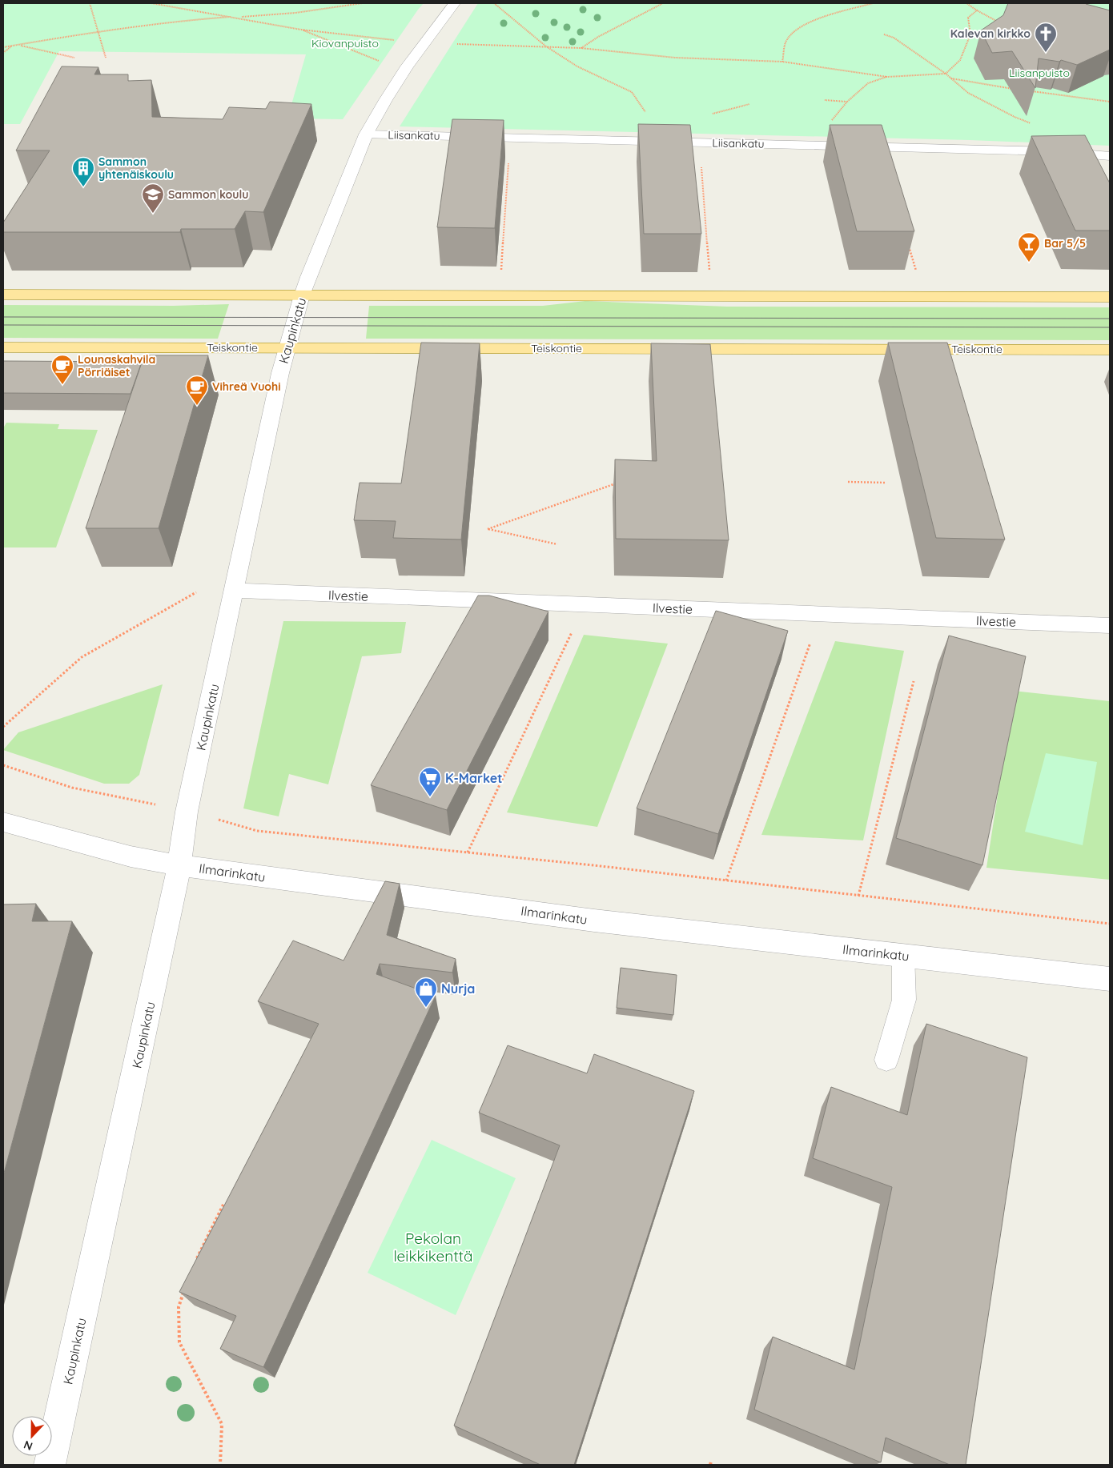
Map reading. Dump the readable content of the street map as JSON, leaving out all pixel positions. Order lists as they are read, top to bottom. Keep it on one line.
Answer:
{"streets":{"main road":["Teiskontie"],"street":["Liisankatu","Kaupinkatu","Ilvestie","Ilmarinkatu"]},"crossings":[["Liisankatu","Kaupinkatu"],["Kaupinkatu","Teiskontie"],["Kaupinkatu","Ilvestie"],["Kaupinkatu","Ilmarinkatu"]],"parks":["Kiovanpuisto","Liisanpuisto","Pekolan leikkikenttä"],"places":{"church":["Kalevan kirkko"],"building":["Sammon yhtenäiskoulu"],"school or university":["Sammon koulu"],"bar":["Bar 5/5"],"cafe":["Lounaskahvila Pörriäiset","Vihreä Vuohi"],"supermarket":["K-Market"],"shop":["Nurja"]},"north":"bottom"}
